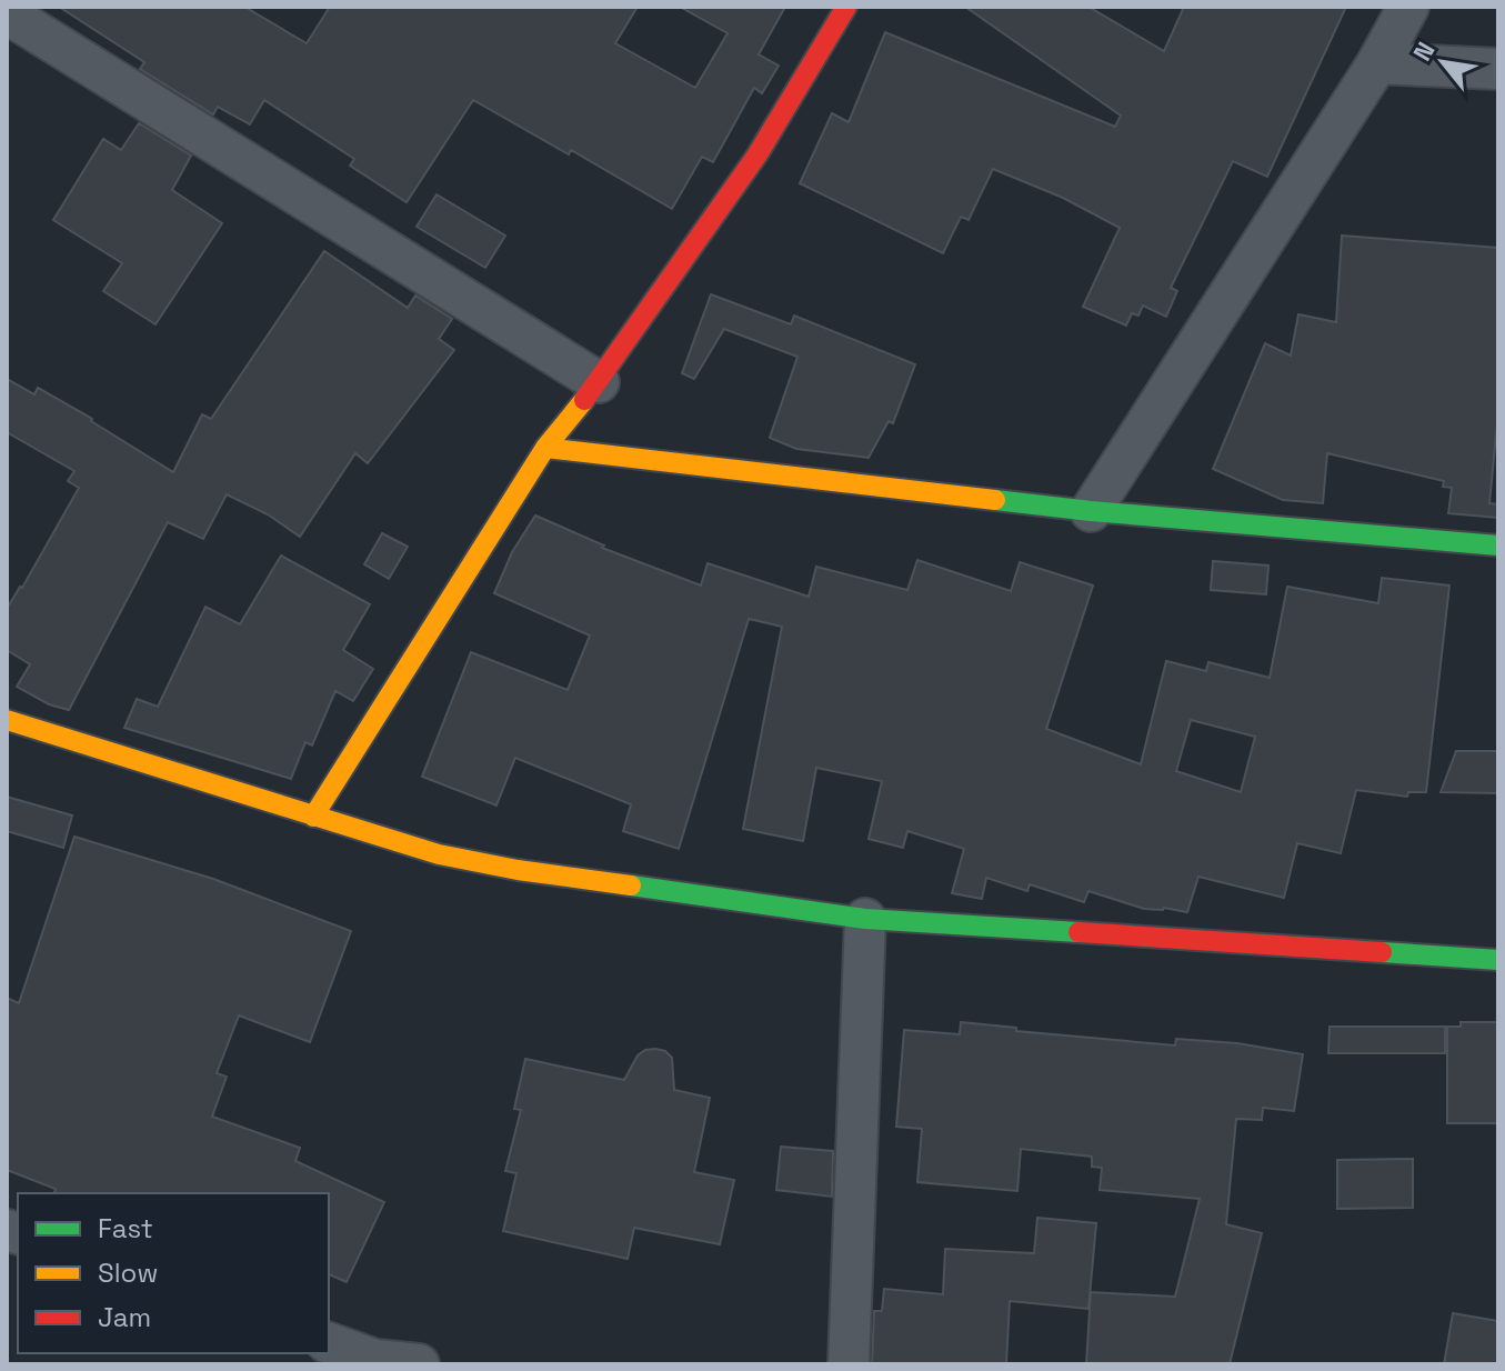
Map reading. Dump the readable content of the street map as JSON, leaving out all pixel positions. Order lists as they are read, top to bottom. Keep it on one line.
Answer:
{"legend":["Fast","Slow","Jam"],"north":"top left"}
